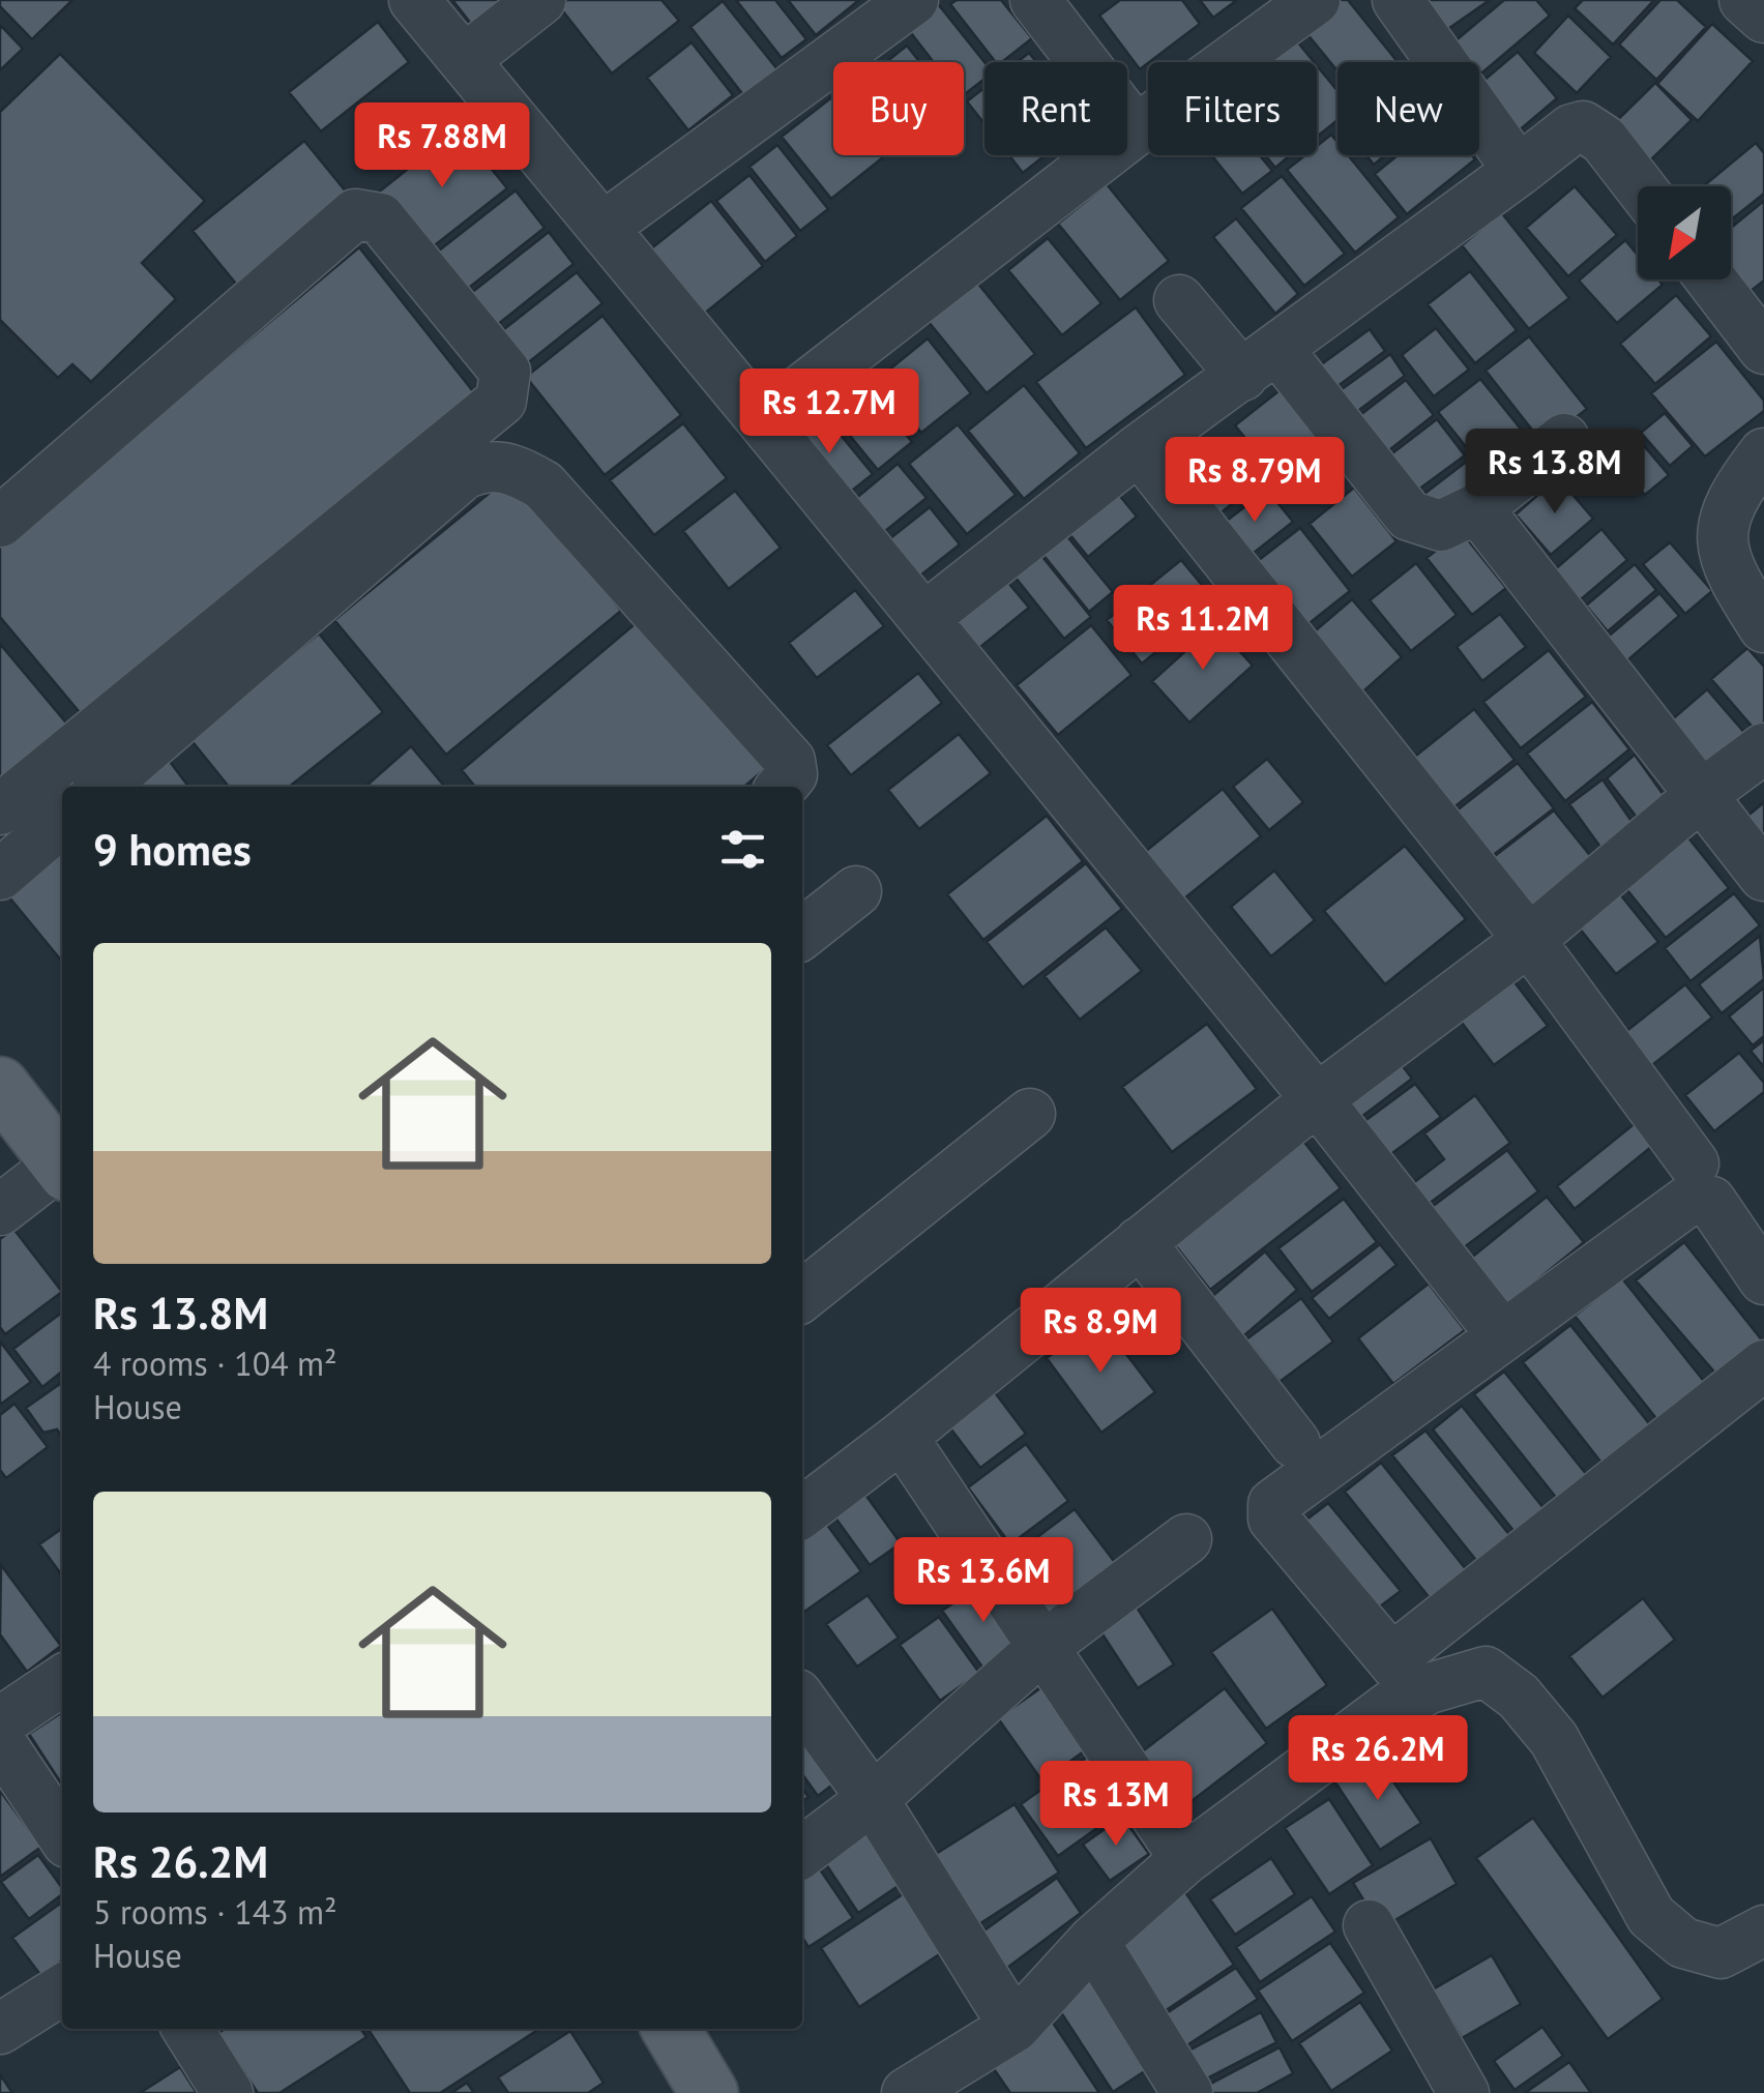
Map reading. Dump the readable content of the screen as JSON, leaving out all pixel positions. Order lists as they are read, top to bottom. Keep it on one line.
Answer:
{"north":"bottom left","page":{"chip":["Buy","Rent","Filters","New"],"price":["Rs 7.88M","Rs 12.7M","Rs 13.8M","Rs 8.79M","Rs 11.2M","Rs 8.9M","Rs 13.6M","Rs 26.2M","Rs 13M"],"heading":"9 homes","list":[{"name":"Rs 13.8M","note":"4 rooms · 104 m² · House"},{"name":"Rs 26.2M","note":"5 rooms · 143 m² · House"}]}}
